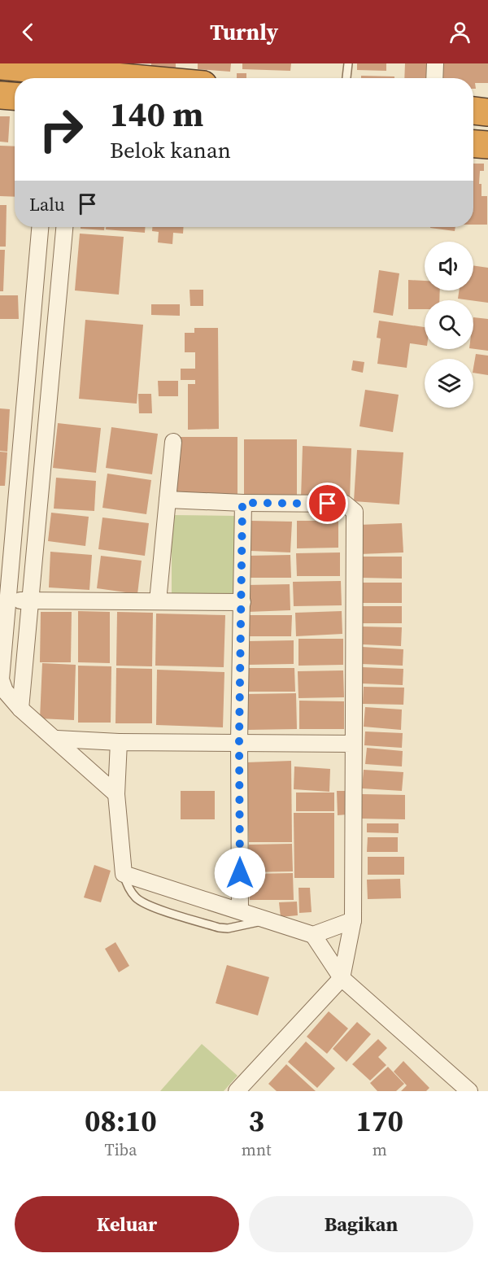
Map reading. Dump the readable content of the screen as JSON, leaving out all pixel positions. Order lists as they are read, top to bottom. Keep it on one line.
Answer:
{"page":{"header":"Turnly","turn":["140 m","Belok kanan"],"then":"Lalu","eta":["08:10","Tiba","3","mnt","170","m"],"buttons":["Keluar","Bagikan"]}}
